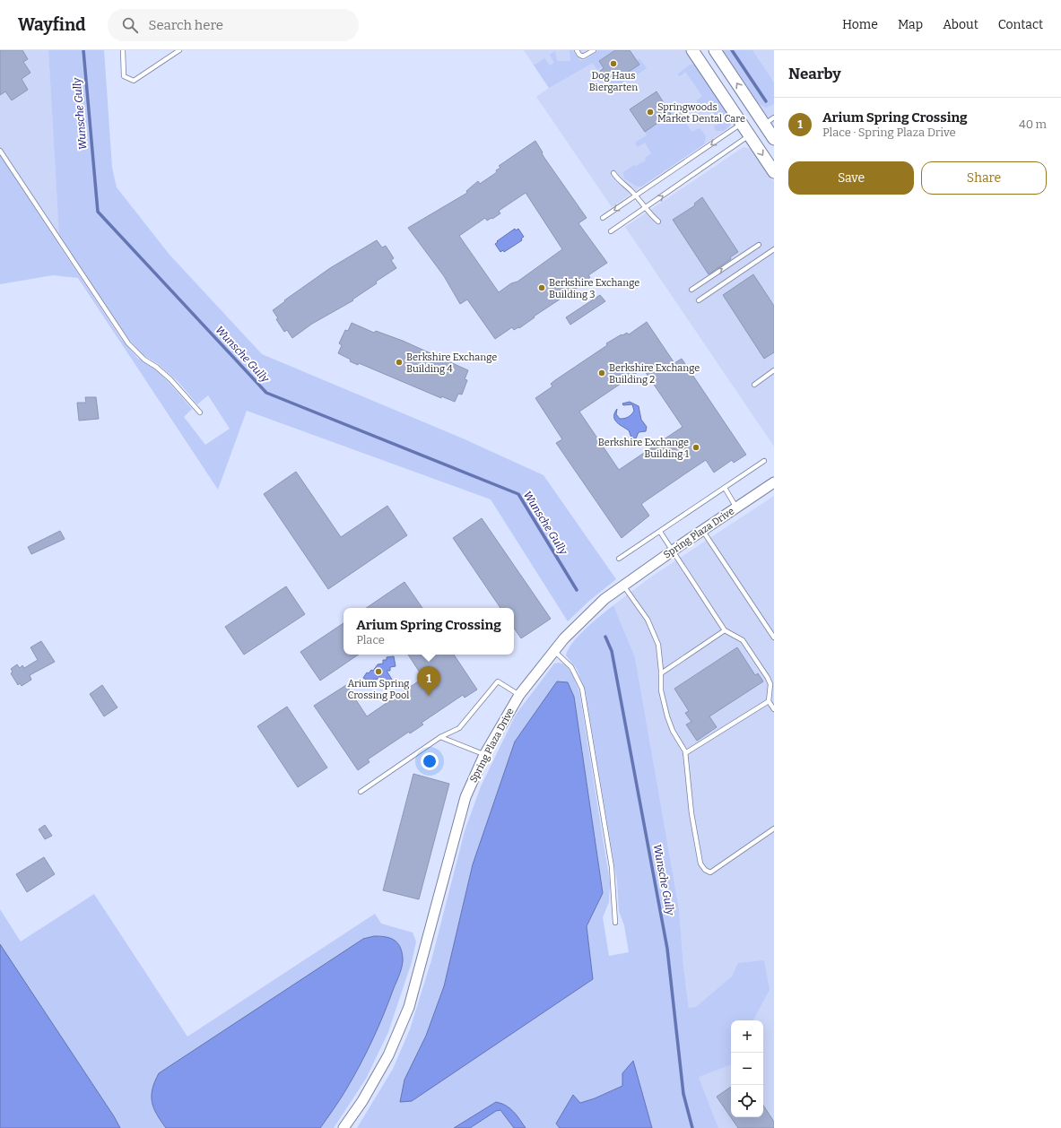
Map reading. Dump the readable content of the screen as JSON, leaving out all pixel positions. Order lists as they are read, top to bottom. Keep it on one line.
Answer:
{"streets":{"street":["Spring Plaza Drive"]},"water":["Wunsche Gully"],"places":["Dog Haus Biergarten","Springwoods Market Dental Care","Berkshire Exchange Building 3","Berkshire Exchange Building 4","Berkshire Exchange Building 2","Berkshire Exchange Building 1","Arium Spring Crossing Pool"],"page":{"header":"Wayfind","search":"Search here","nav":["Home","Map","About","Contact"],"heading":"Nearby","list":[{"mark":"1","name":"Arium Spring Crossing","note":"Place · Spring Plaza Drive","value":"40 m"}],"buttons":["Save","Share"],"popup":["Arium Spring Crossing","Place"],"pins":"1","map_buttons":["+","−"]}}
